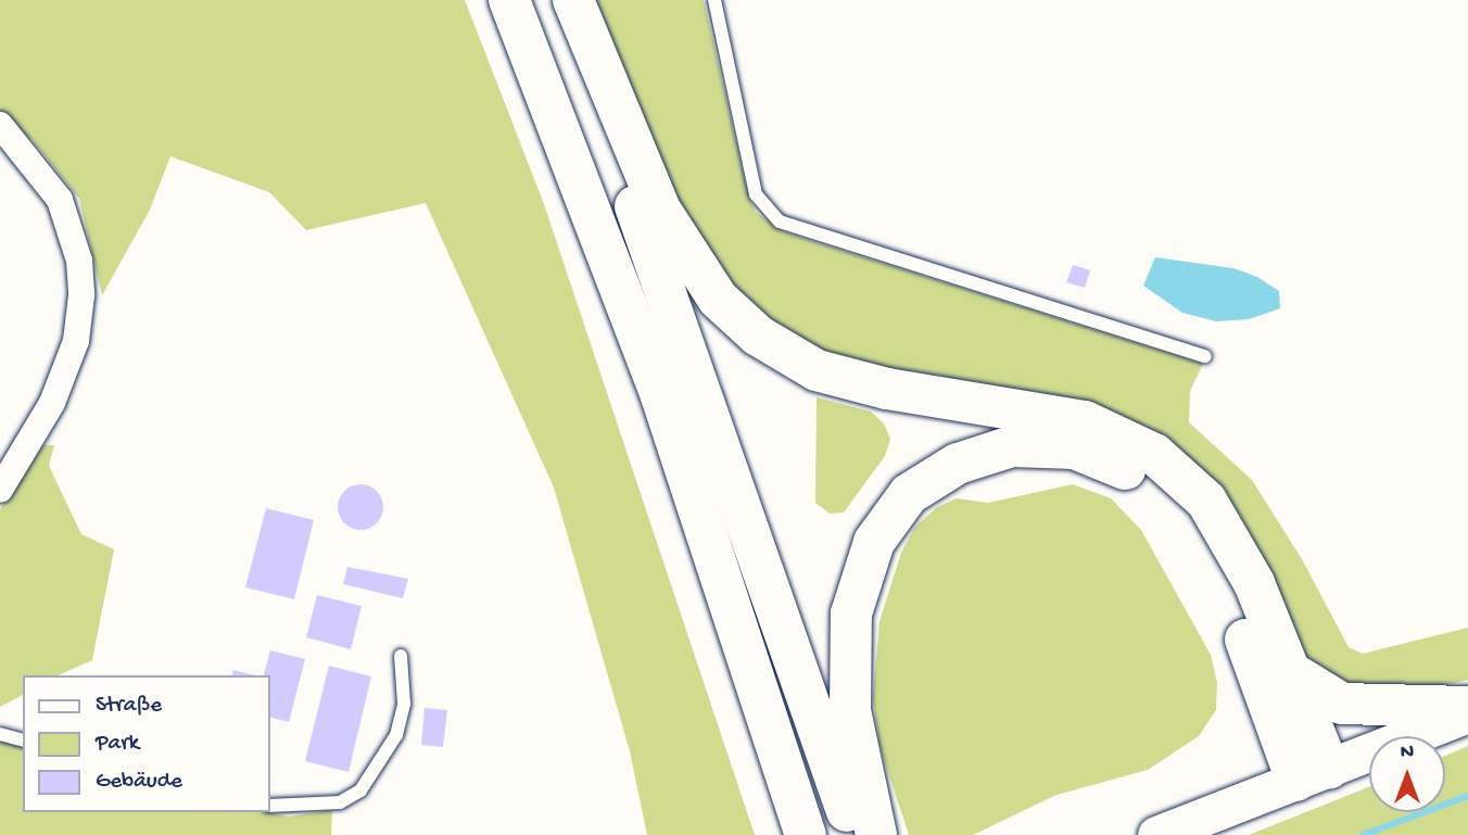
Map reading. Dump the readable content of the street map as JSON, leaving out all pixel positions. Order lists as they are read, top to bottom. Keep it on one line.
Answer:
{"legend":["Straße","Park","Gebäude"],"north":"top"}
